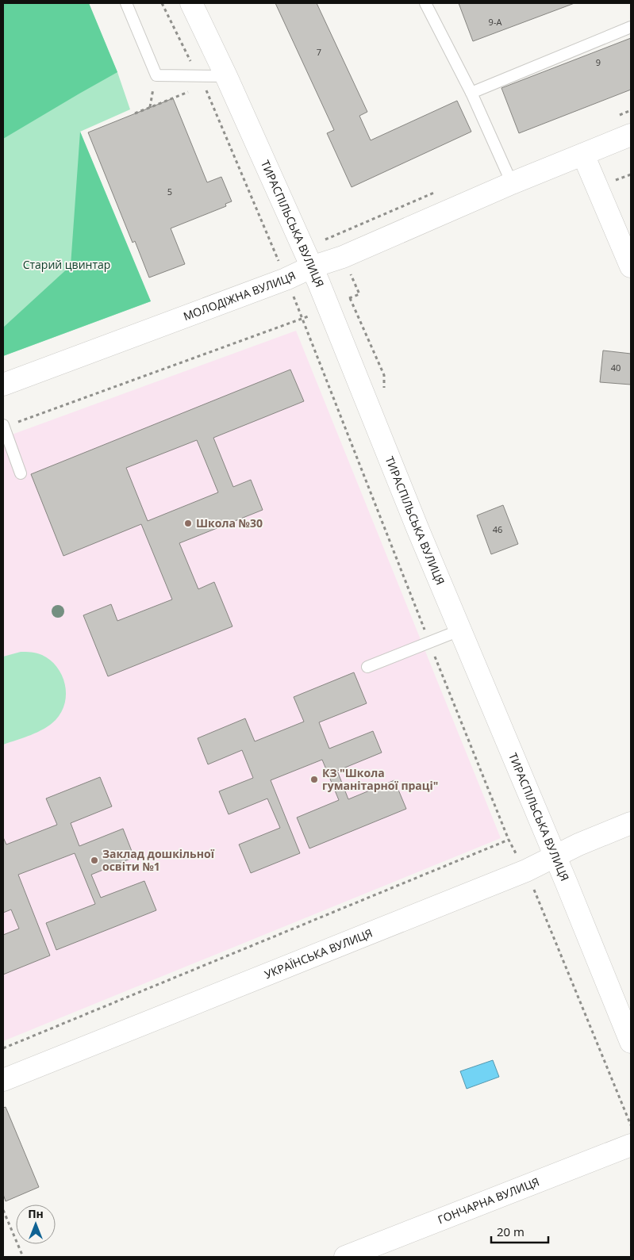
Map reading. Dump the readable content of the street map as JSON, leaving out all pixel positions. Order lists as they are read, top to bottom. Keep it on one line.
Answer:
{"streets":{"street":["ТИРАСПІЛЬСЬКА ВУЛИЦЯ","МОЛОДІЖНА ВУЛИЦЯ","УКРАЇНСЬКА ВУЛИЦЯ","ГОНЧАРНА ВУЛИЦЯ"]},"crossings":[["ТИРАСПІЛЬСЬКА ВУЛИЦЯ","МОЛОДІЖНА ВУЛИЦЯ"],["ТИРАСПІЛЬСЬКА ВУЛИЦЯ","УКРАЇНСЬКА ВУЛИЦЯ"]],"parks":["Старий цвинтар"],"places":["Школа №30","КЗ \"Школа гуманітарної праці\"","Заклад дошкільної освіти №1"],"house_numbers":["9-А","7","9","5","40","46"],"scale_bar":"20 m","north":"top"}
